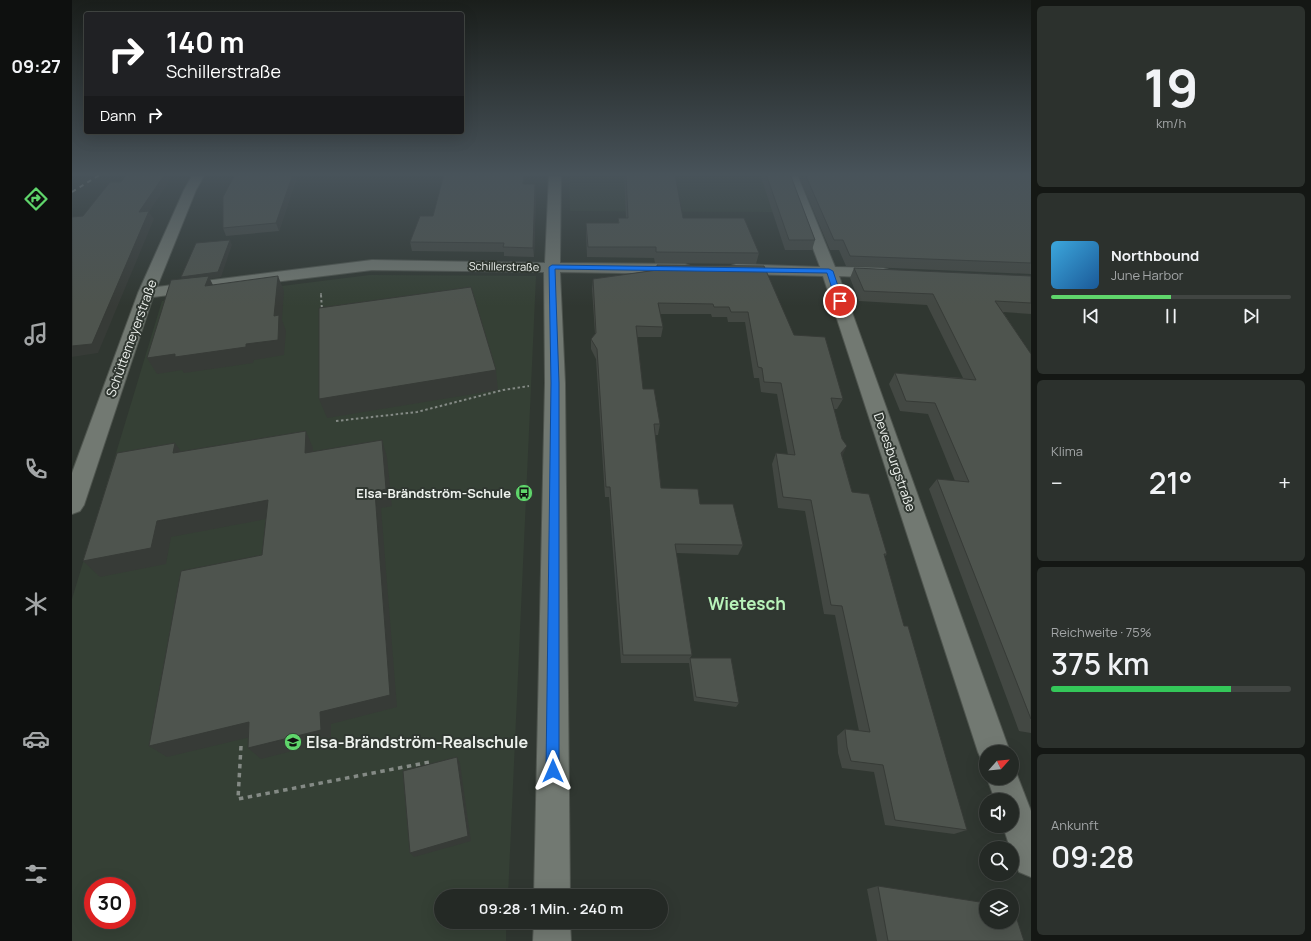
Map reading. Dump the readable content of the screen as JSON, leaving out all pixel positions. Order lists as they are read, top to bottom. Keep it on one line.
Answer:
{"streets":{"street":["Schillerstraße","Schüttemeyerstraße","Devesburgstraße"]},"crossings":[["Schillerstraße","Schüttemeyerstraße"]],"districts":["Wietesch"],"places":{"bus stop":["Elsa-Brändström-Schule"],"school or university":["Elsa-Brändström-Realschule"]},"north":"top right","page":{"tabs":"09:27","tile":[["19","km/h"],"Klima",["Reichweite · 75%","375 km"],["Ankunft","09:28"]],"turn":["140 m","Schillerstraße"],"then":"Dann","song":["Northbound","June Harbor"],"heat":["−","21°","+"],"limit":"30","trip":"09:28 · 1 Min. · 240 m"}}
